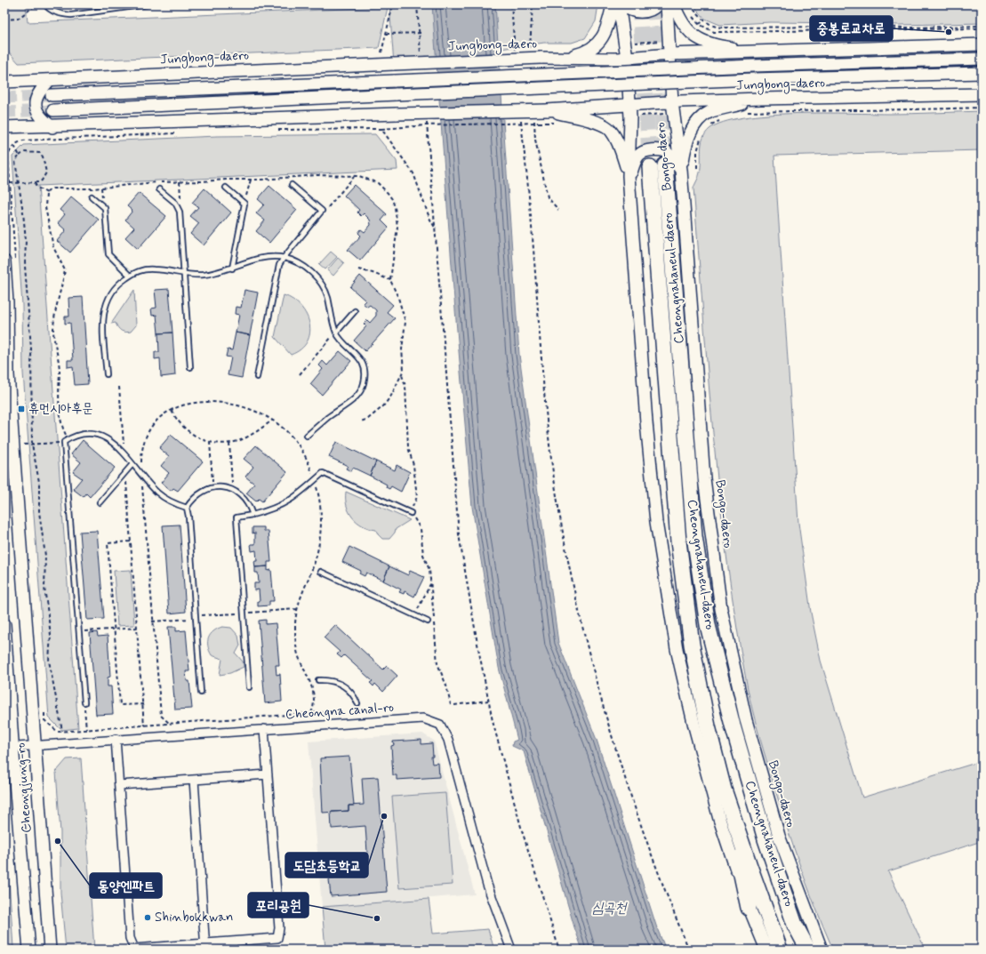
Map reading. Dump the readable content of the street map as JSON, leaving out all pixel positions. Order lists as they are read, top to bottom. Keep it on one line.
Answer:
{"streets":{"highway":["Cheongnahaneul-daero"],"main road":["Jungbong-daero","Bongo-daero","Cheongjung-ro"],"street":["Cheongna canal-ro"]},"crossings":[["Jungbong-daero","Bongo-daero"],["Cheongna canal-ro","Cheongjung-ro"]],"water":["심곡천"],"places":{"other":["중봉로교차로","도담초등학교","동양엔파트","Shinbokkwan","포리공원"],"transit":["휴먼시아후문"]}}
